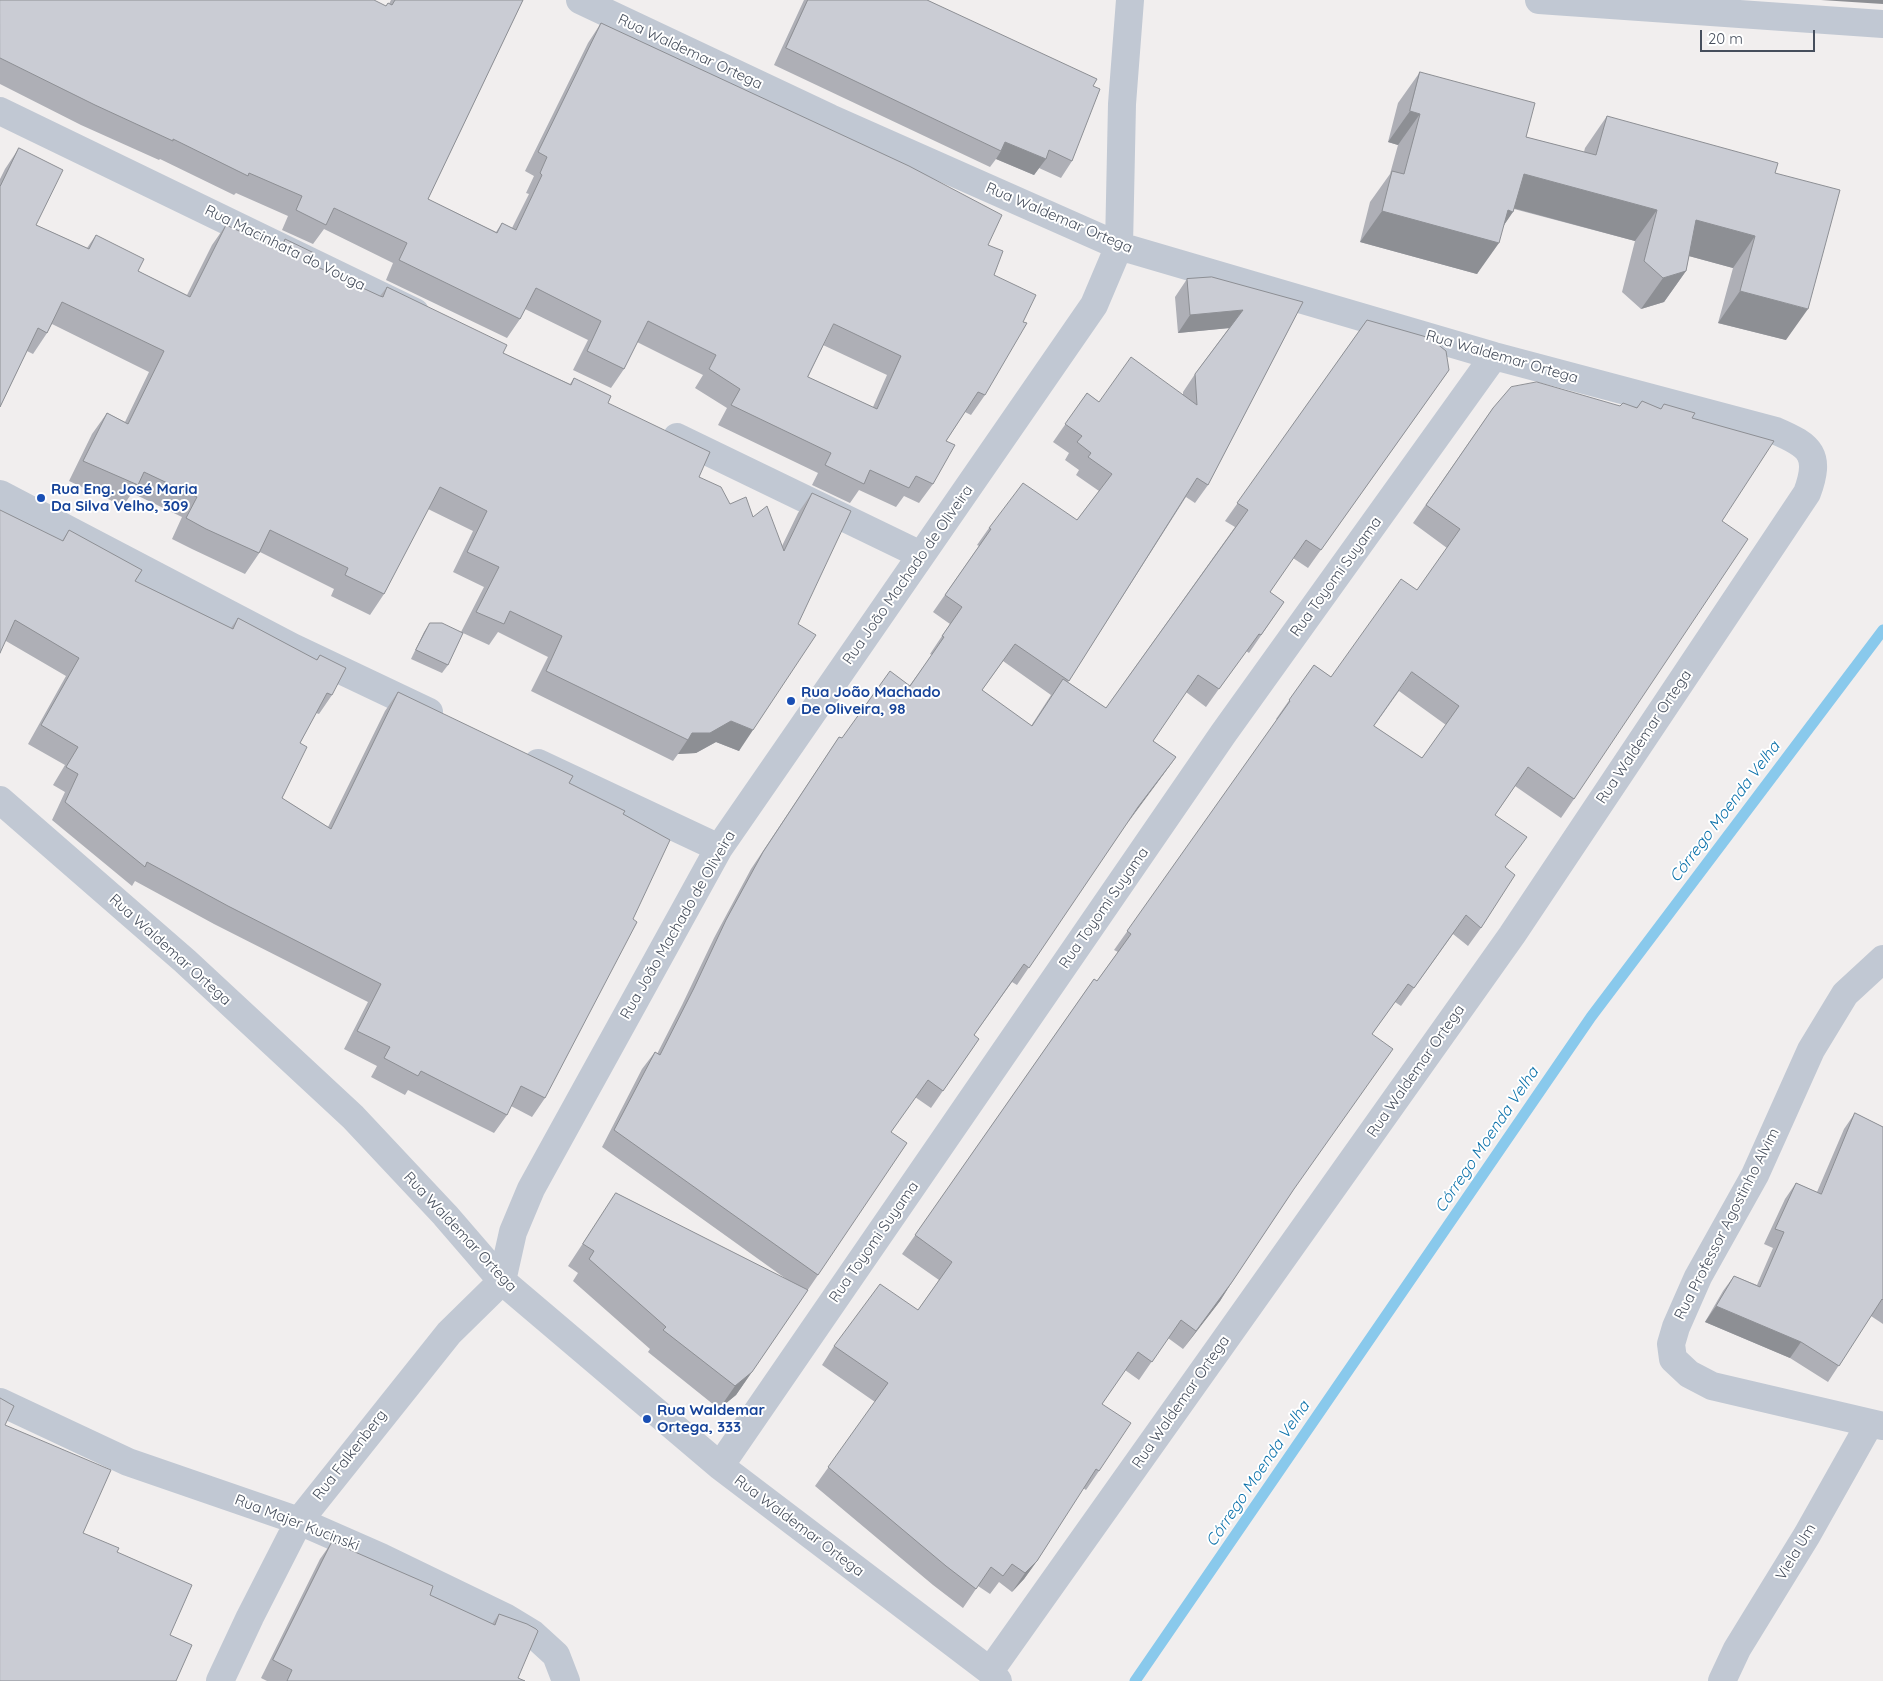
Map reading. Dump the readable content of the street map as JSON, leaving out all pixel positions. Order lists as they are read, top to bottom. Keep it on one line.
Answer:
{"streets":{"street":["Rua Waldemar Ortega","Rua Macinhata do Vouga","Rua João Machado de Oliveira","Rua Toyomi Suyama","Rua Professor Agostinho Alvim","Rua Falkenberg","Rua Majer Kucinski","Viela Um"]},"crossings":[["Rua Waldemar Ortega","Rua João Machado de Oliveira"],["Rua Waldemar Ortega","Rua Toyomi Suyama"],["Rua Waldemar Ortega","Rua Falkenberg"],["Rua João Machado de Oliveira","Rua Falkenberg"],["Rua Professor Agostinho Alvim","Viela Um"],["Rua Falkenberg","Rua Majer Kucinski"]],"water":["Córrego Moenda Velha"],"places":["Rua Eng. José Maria Da Silva Velho, 309","Rua João Machado De Oliveira, 98","Rua Waldemar Ortega, 333"],"scale_bar":"20 m"}
